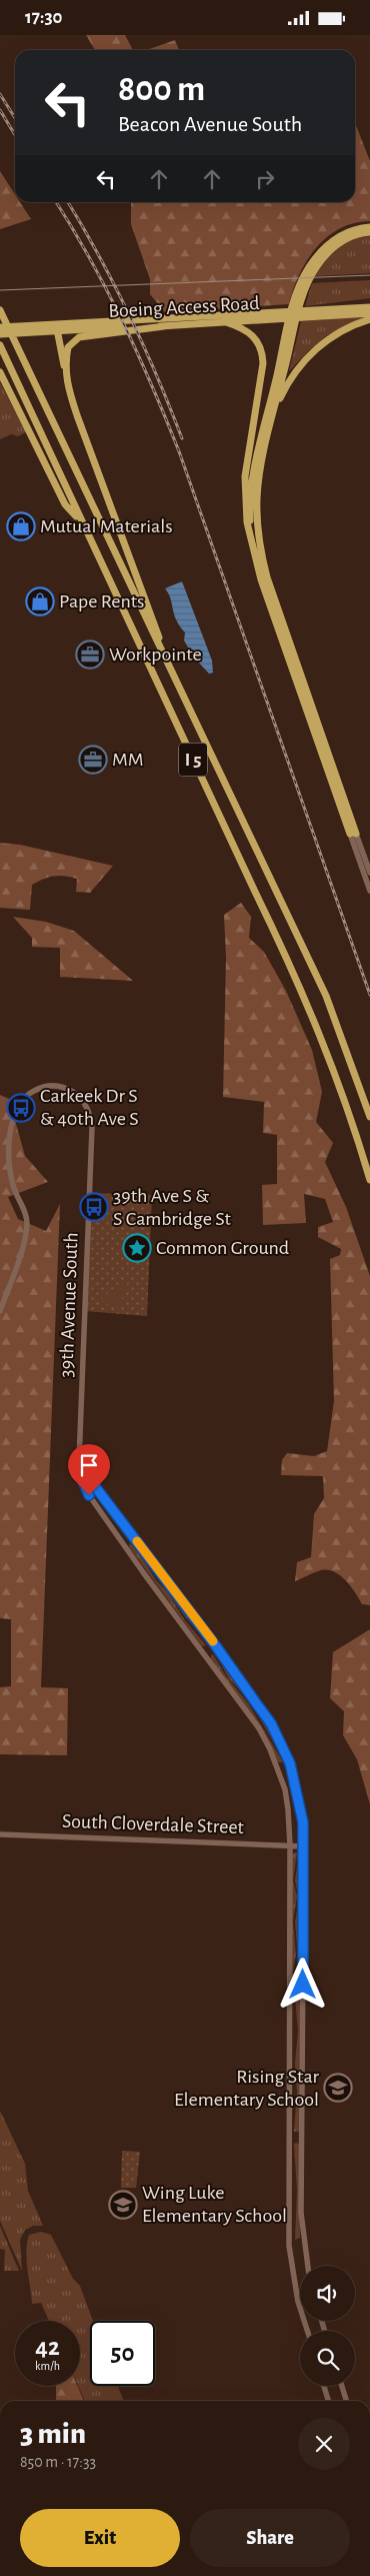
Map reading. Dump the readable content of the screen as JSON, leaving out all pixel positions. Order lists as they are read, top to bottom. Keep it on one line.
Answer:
{"streets":{"highway":["Boeing Access Road","I 5"],"main road":["39th Avenue South","South Cloverdale Street"]},"crossings":[["39th Avenue South","South Cloverdale Street"]],"places":{"shop":["Mutual Materials","Pape Rents"],"office":["Workpointe","MM"],"bus stop":["Carkeek Dr S & 40th Ave S","39th Ave S & S Cambridge St"],"place":["Common Ground"],"school or university":["Rising Star Elementary School","Wing Luke Elementary School"]},"page":{"status":"17:30","turn":["800 m","Beacon Avenue South"],"speed":"42 km/h","limit":"50","heading":["3 min","850 m · 17:33"],"buttons":["Exit","Share"]}}
